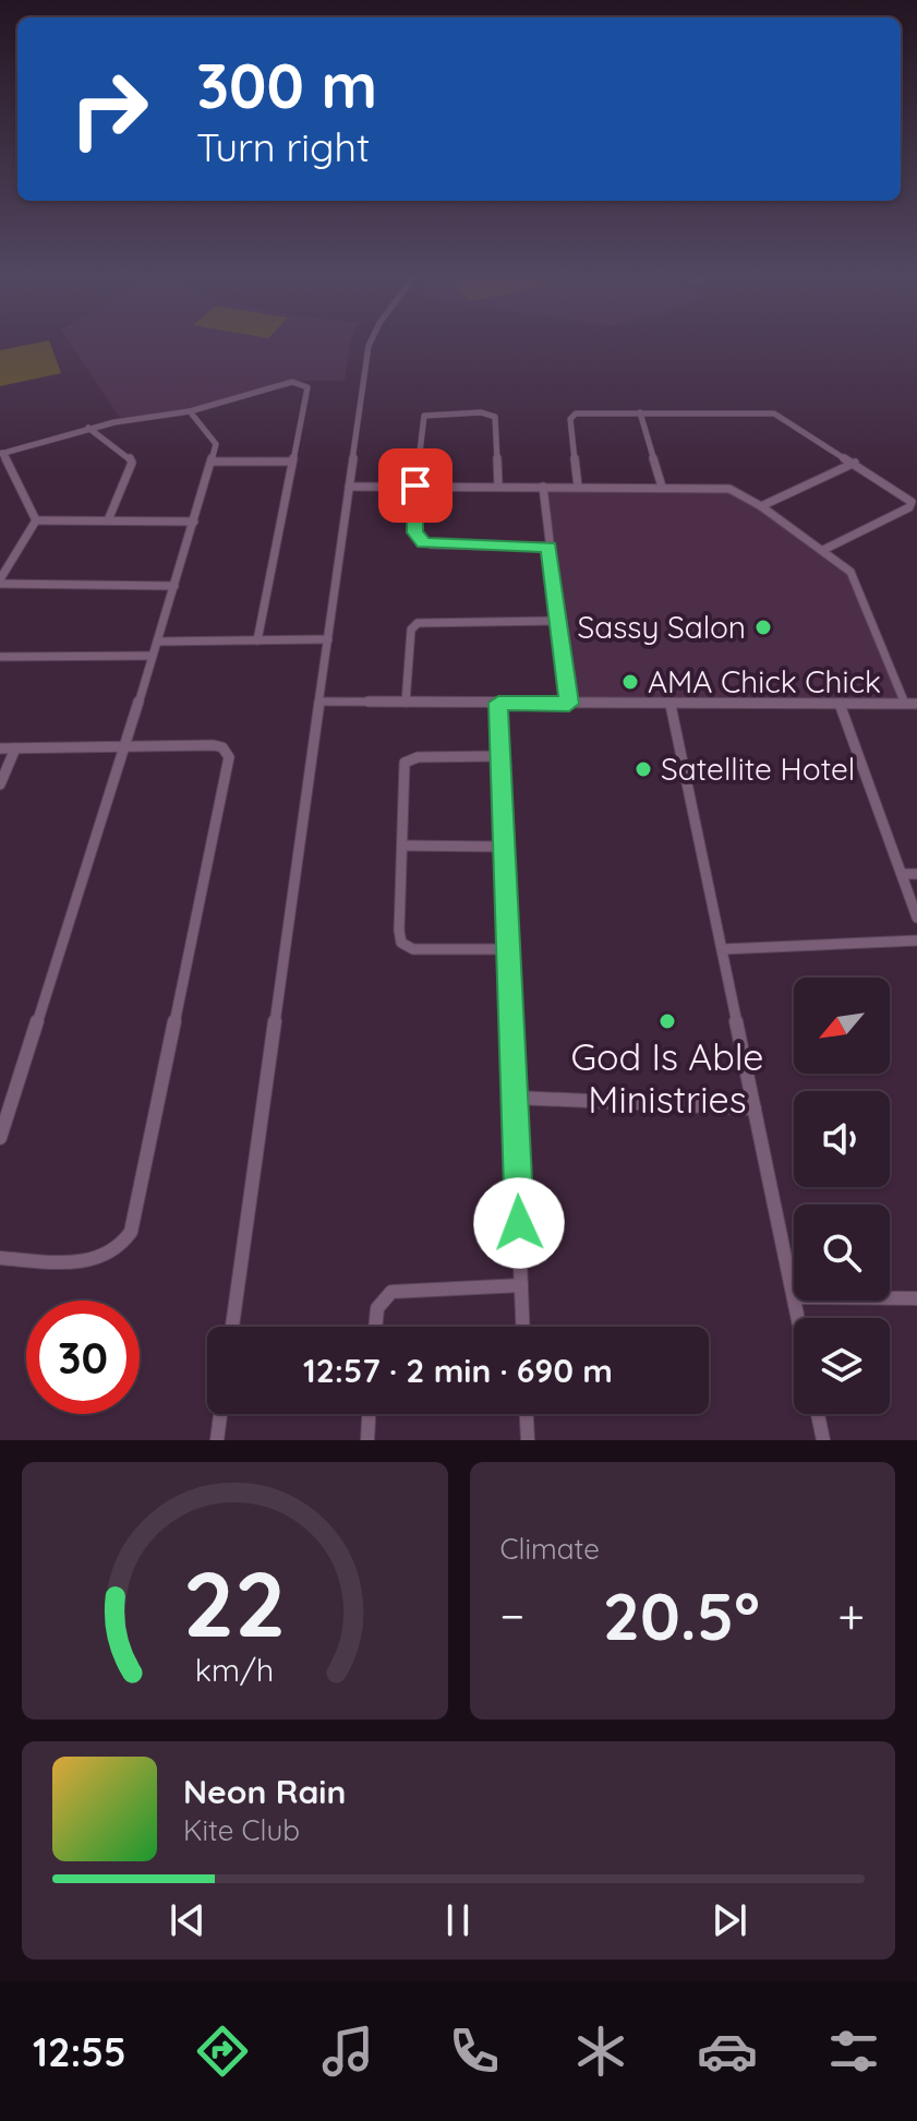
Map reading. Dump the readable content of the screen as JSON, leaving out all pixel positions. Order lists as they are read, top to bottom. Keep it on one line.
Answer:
{"places":["Sassy Salon","AMA Chick Chick","Satellite Hotel","God Is Able Ministries"],"north":"bottom left","page":{"turn":["300 m","Turn right"],"limit":"30","trip":"12:57 · 2 min · 690 m","tile":"Climate","heat":["−","20.5°","+"],"song":["Neon Rain","Kite Club"],"tabs":"12:55","gauge":["22","km/h"]}}
